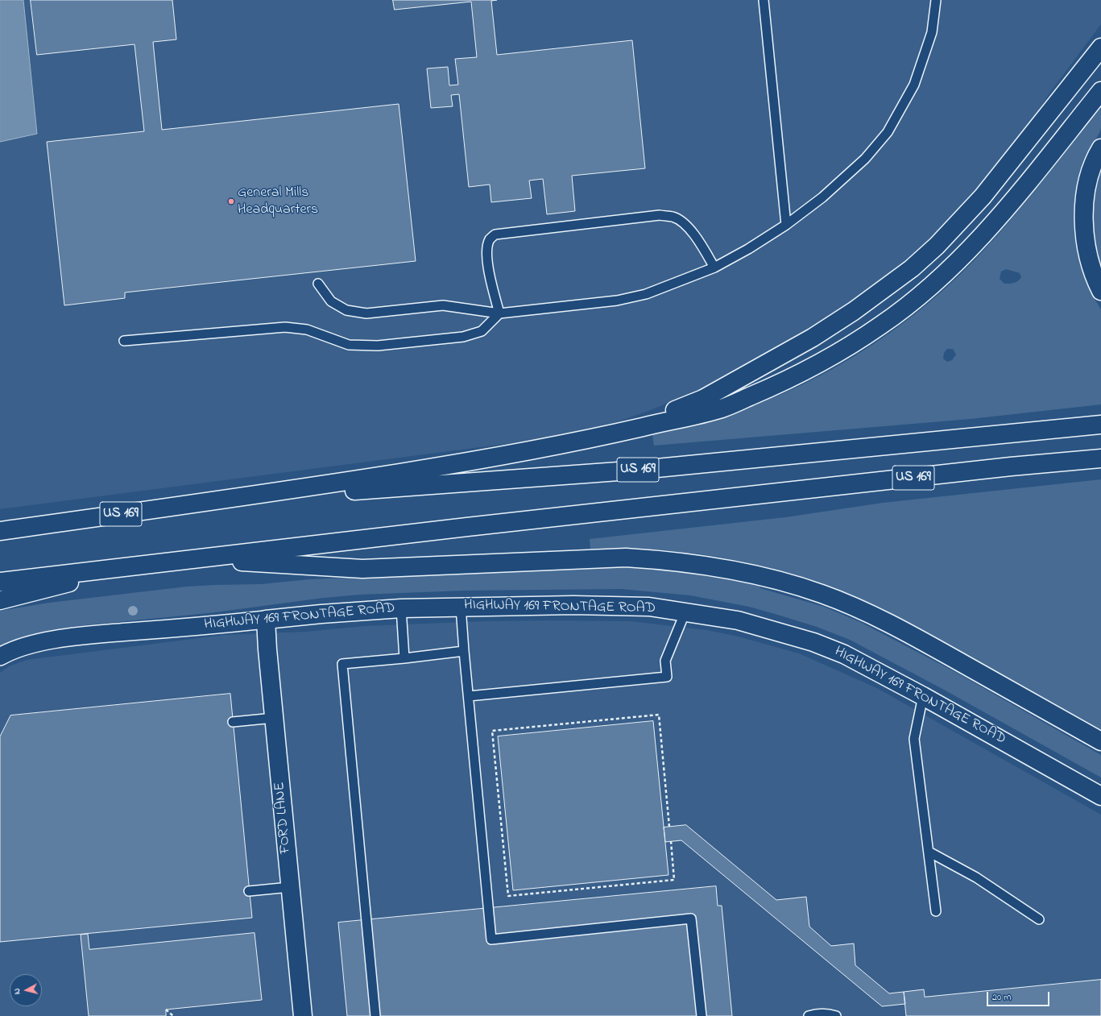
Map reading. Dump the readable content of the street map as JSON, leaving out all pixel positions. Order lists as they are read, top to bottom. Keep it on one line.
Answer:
{"streets":{"main road":["US 169","HIGHWAY 169 FRONTAGE ROAD","FORD LANE"]},"crossings":[["HIGHWAY 169 FRONTAGE ROAD","FORD LANE"]],"places":["General Mills Headquarters"],"scale_bar":"20 m","north":"left"}
